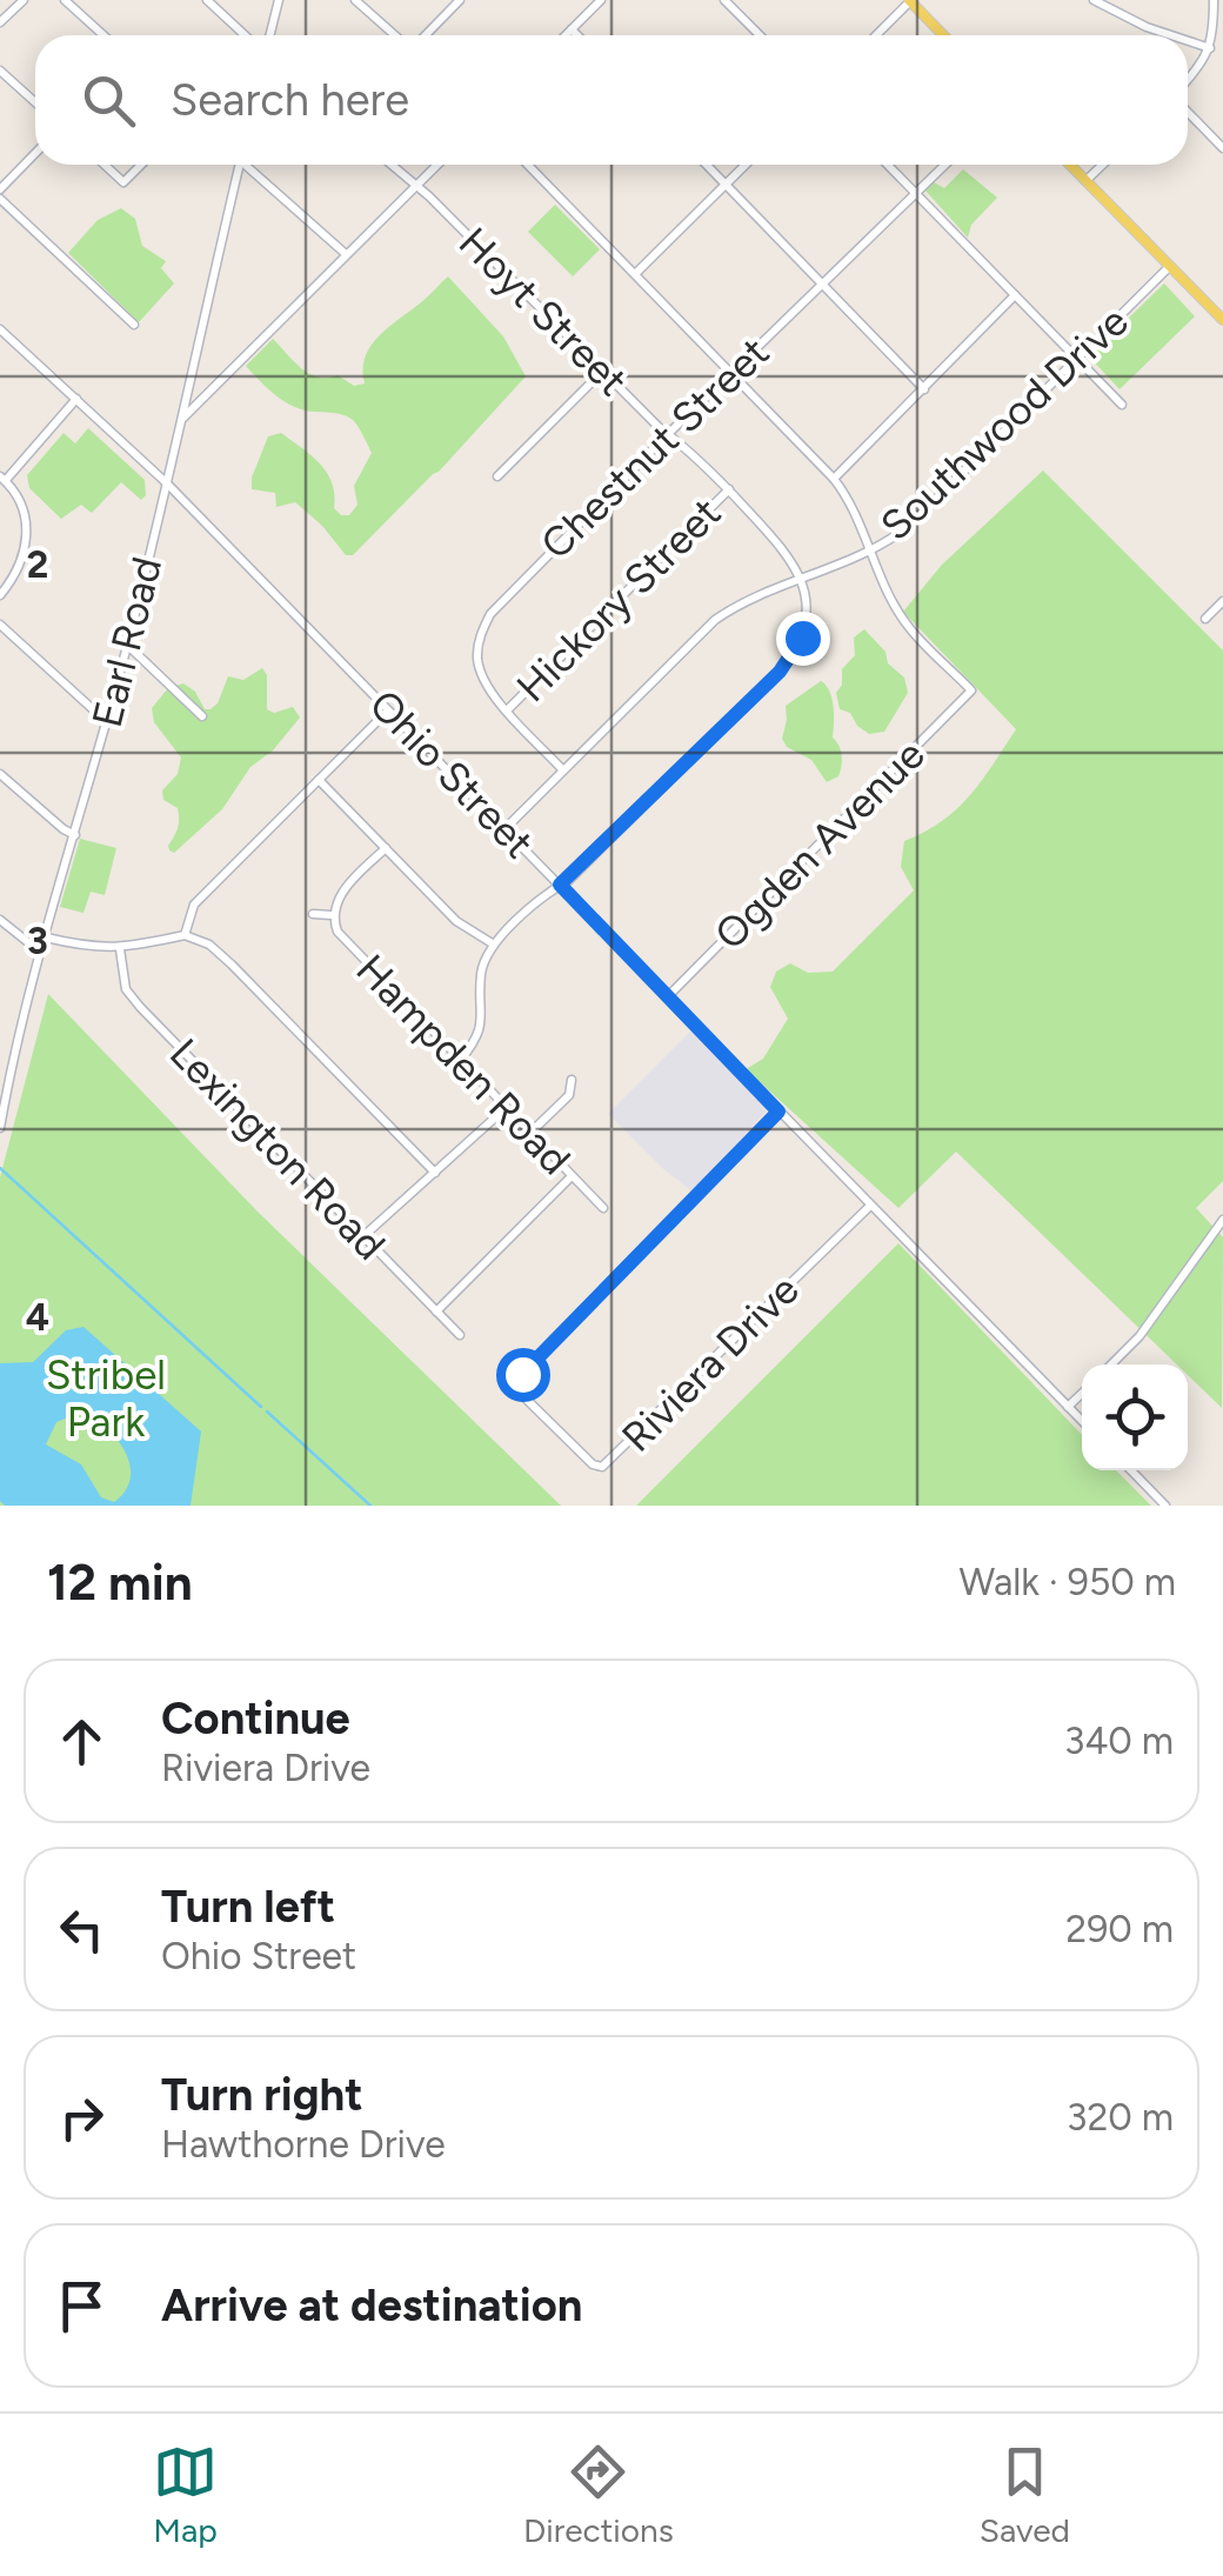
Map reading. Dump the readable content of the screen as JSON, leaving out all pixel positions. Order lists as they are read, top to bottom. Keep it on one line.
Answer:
{"streets":{"street":["Hoyt Street","Southwood Drive","Chestnut Street","Hickory Street","Earl Road","Ohio Street","Ogden Avenue","Hampden Road","Lexington Road","Riviera Drive"]},"crossings":[["Hoyt Street","Southwood Drive"],["Hoyt Street","Chestnut Street"],["Hoyt Street","Hickory Street"],["Southwood Drive","Chestnut Street"],["Southwood Drive","Ohio Street"],["Southwood Drive","Ogden Avenue"],["Chestnut Street","Hickory Street"],["Earl Road","Ohio Street"],["Ohio Street","Ogden Avenue"],["Ohio Street","Riviera Drive"]],"parks":["Stribel Park"],"page":{"search":"Search here","heading":["12 min","Walk · 950 m"],"list":[["Continue","Riviera Drive","340 m"],["Turn left","Ohio Street","290 m"],["Turn right","Hawthorne Drive","320 m"],"Arrive at destination"],"nav":["Map","Directions","Saved"]},"grid":{"rows":["2","3","4"]}}
